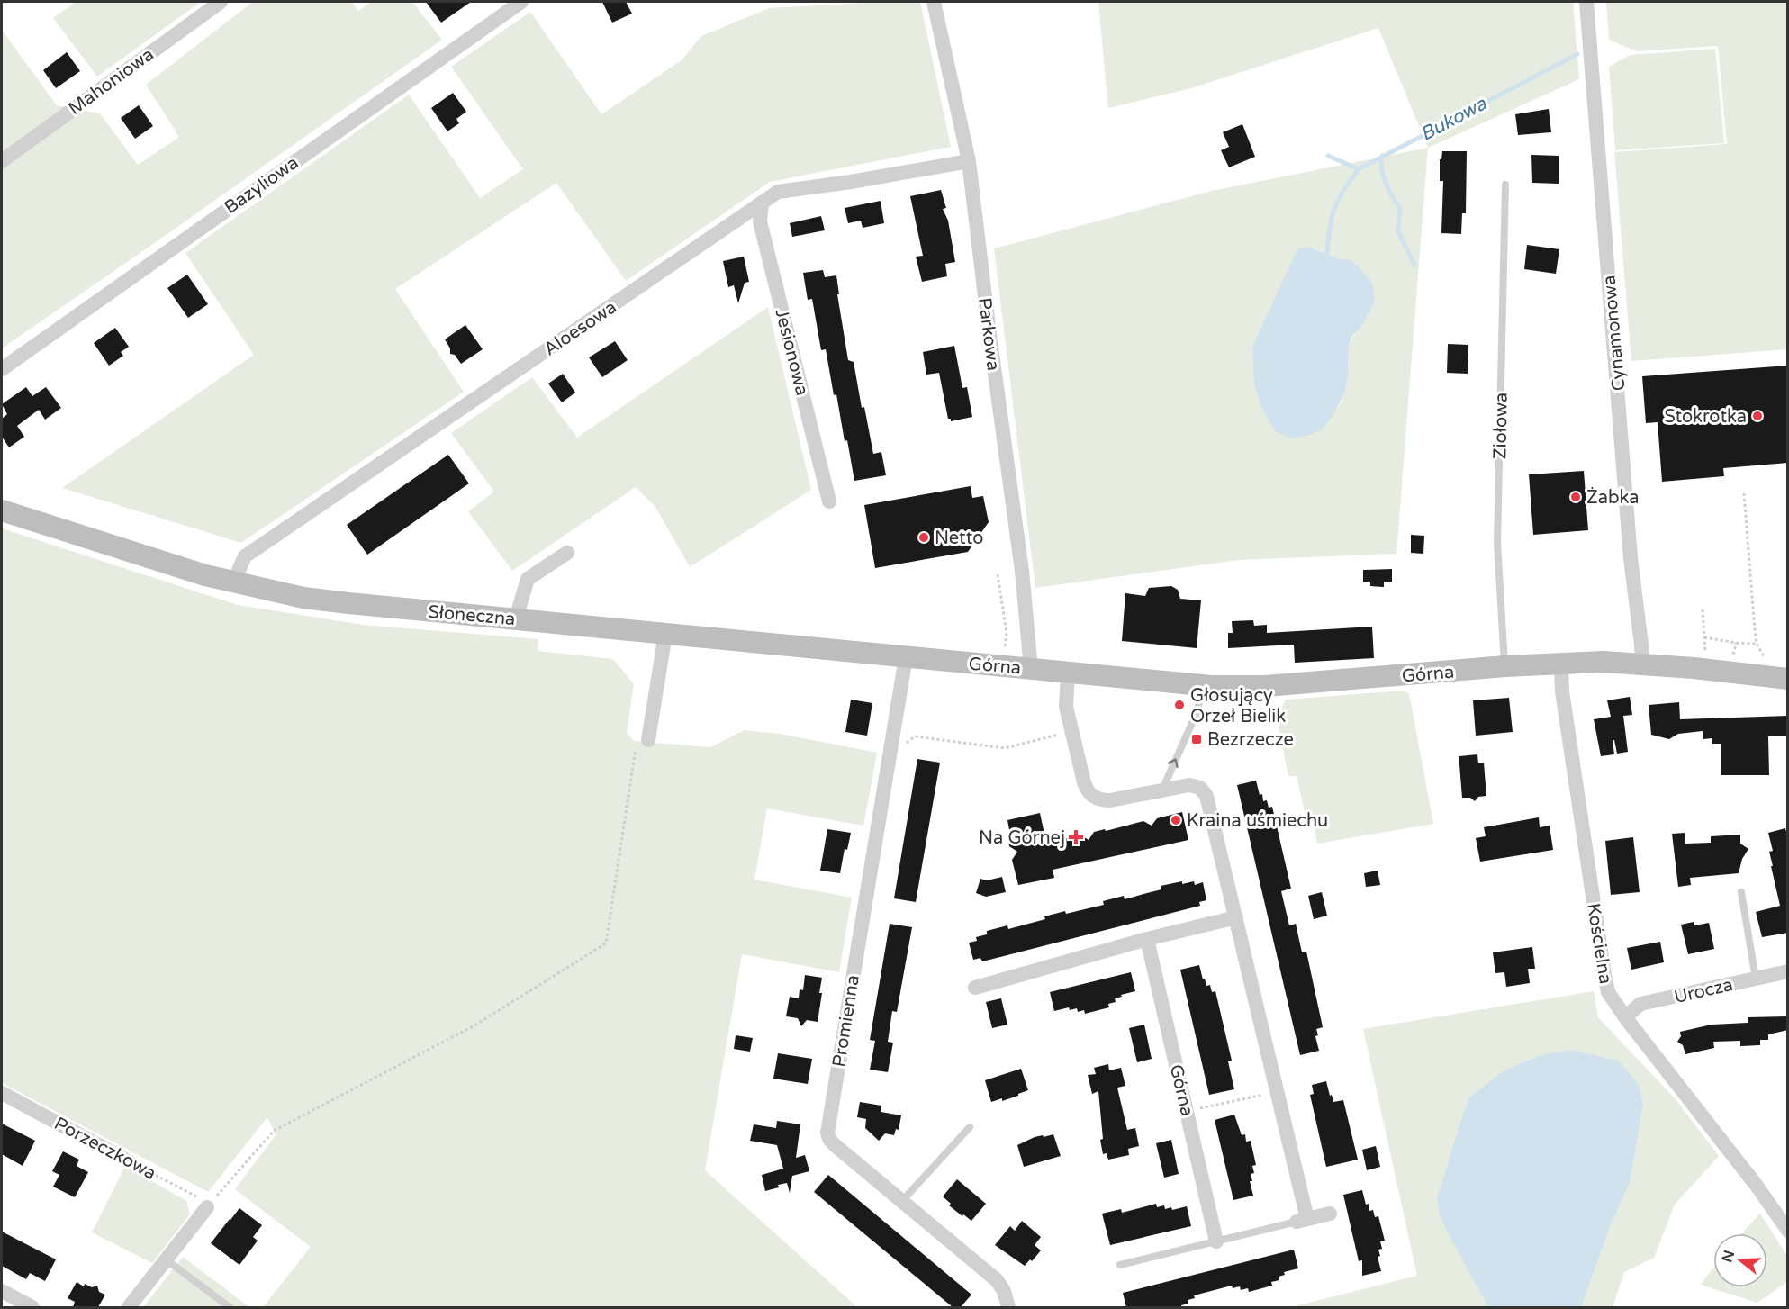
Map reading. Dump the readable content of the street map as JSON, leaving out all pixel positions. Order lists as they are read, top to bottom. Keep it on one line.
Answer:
{"streets":{"street":["Mahoniowa","Bazyliowa","Aloesowa","Cynamonowa","Parkowa","Jesionowa","Słoneczna","Górna","Kościelna","Urocza","Promienna","Porzeczkowa"],"lane":["Ziołowa"]},"crossings":[["Aloesowa","Parkowa"],["Aloesowa","Jesionowa"],["Aloesowa","Słoneczna"],["Cynamonowa","Górna"],["Parkowa","Górna"],["Ziołowa","Górna"],["Słoneczna","Górna"],["Słoneczna","Promienna"],["Górna","Kościelna"],["Kościelna","Urocza"]],"water":["Bukowa"],"places":{"other":["Stokrotka","Żabka","Netto","Głosujący Orzeł Bielik","Kraina uśmiechu"],"transit":["Bezrzecze"],"health":["Na Górnej"]},"north":"left"}
